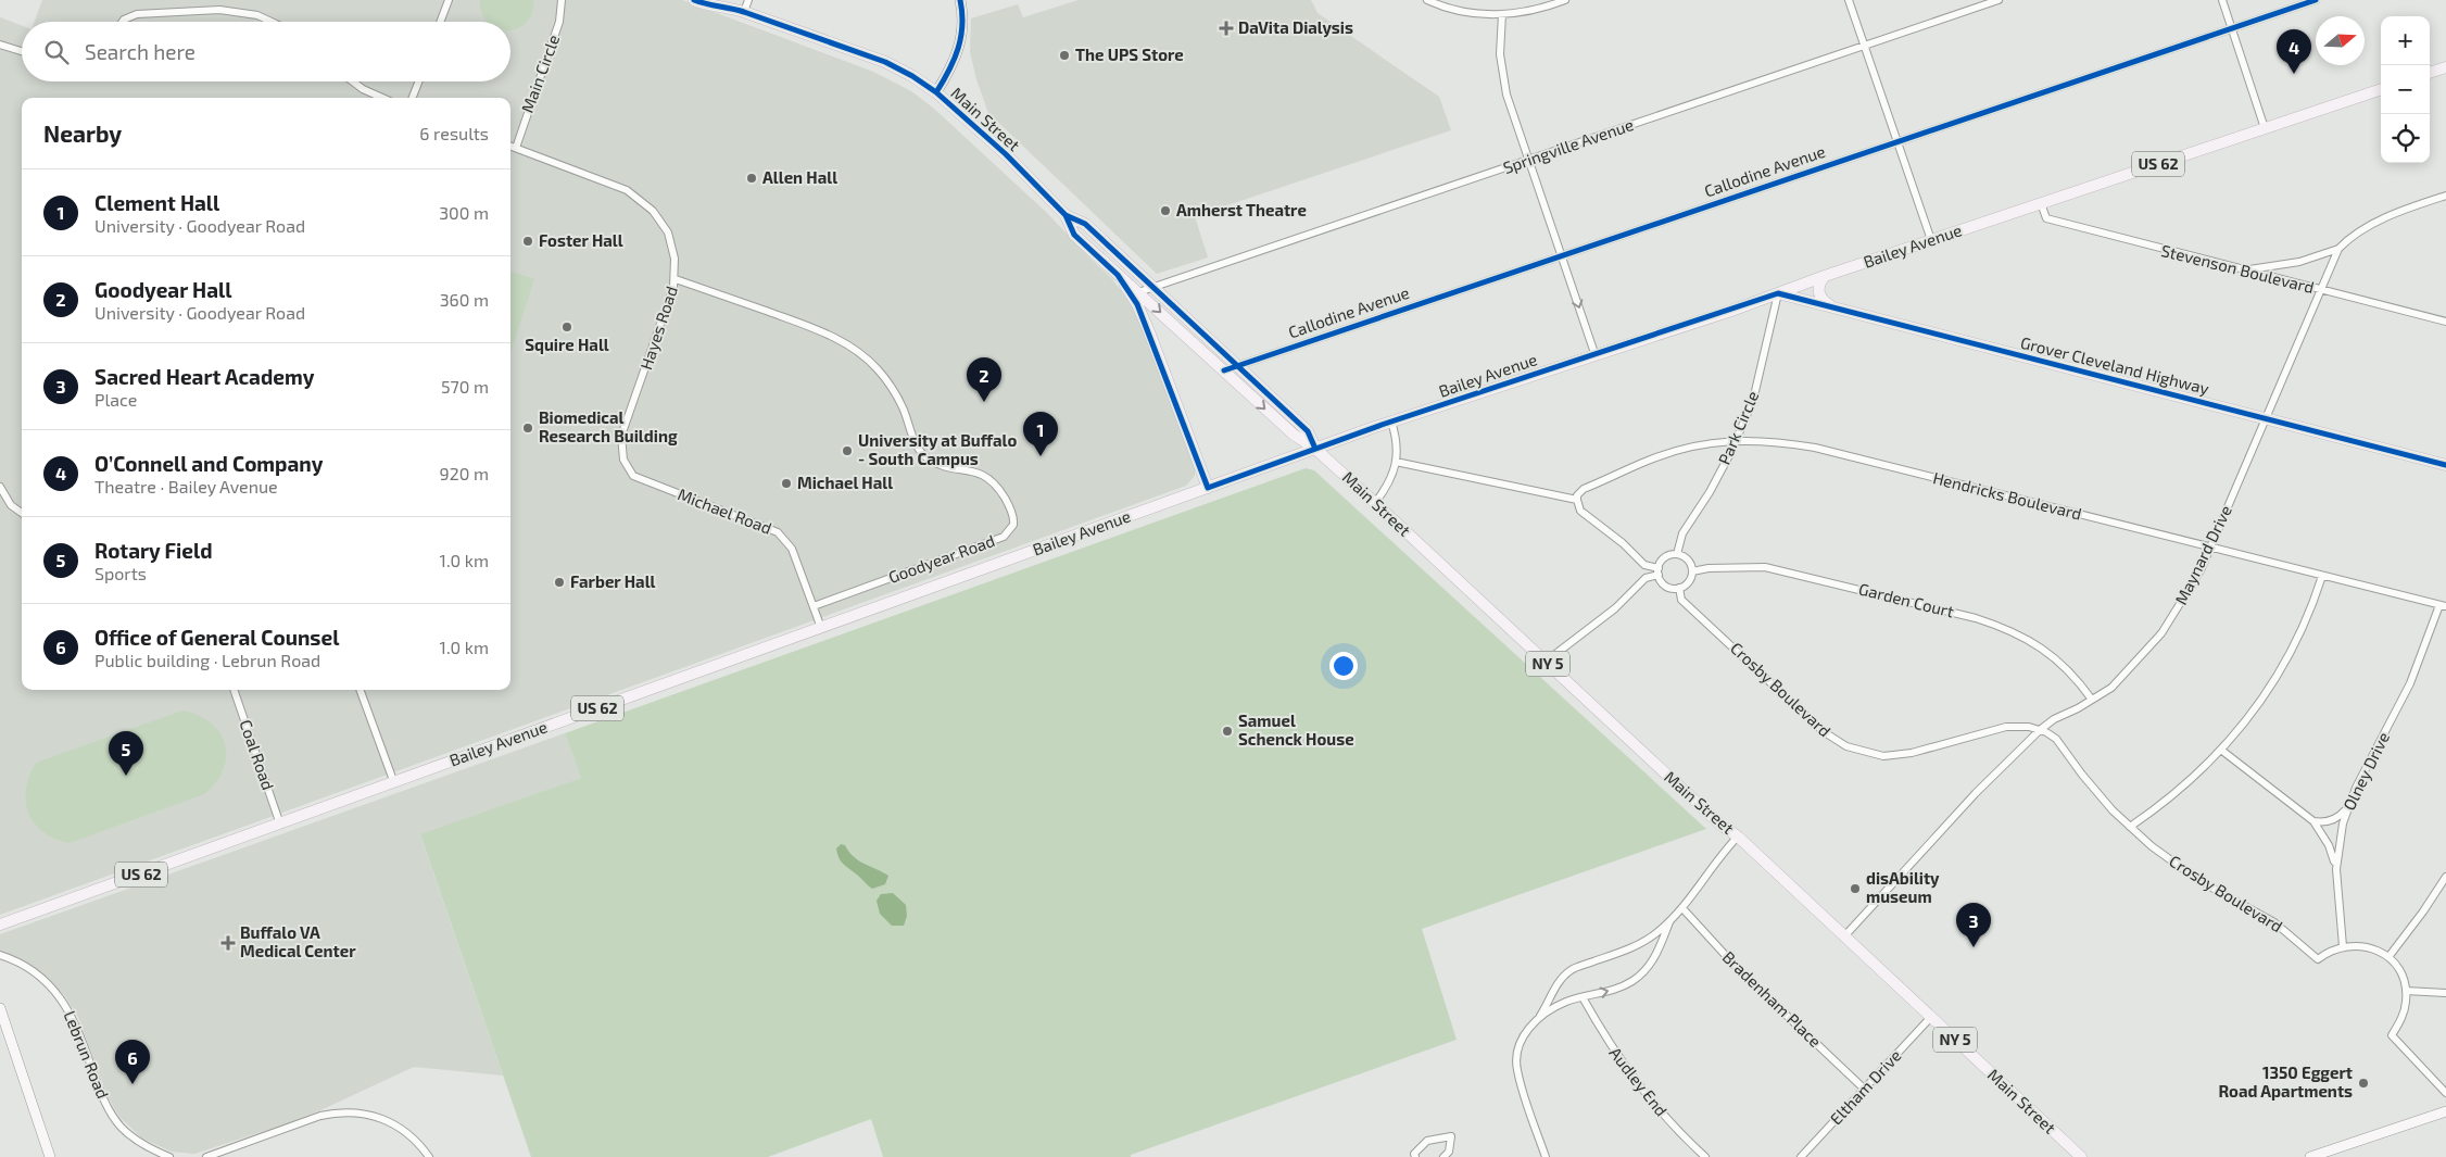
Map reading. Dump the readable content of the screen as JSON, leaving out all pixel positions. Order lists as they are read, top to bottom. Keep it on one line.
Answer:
{"streets":{"main road":["Main Street","US 62","Bailey Avenue","Grover Cleveland Highway","NY 5"],"street":["Main Circle","Springville Avenue","Callodine Avenue","Stevenson Boulevard","Hayes Road","Park Circle","Hendricks Boulevard","Michael Road","Maynard Drive","Goodyear Road","Garden Court","Crosby Boulevard","Coal Road","Olney Drive","Bradenham Place","Lebrun Road","Audley End","Eltham Drive"]},"crossings":[["Main Circle","Hayes Road"],["Main Street","Springville Avenue"],["Main Street","Callodine Avenue"],["Main Street","Bailey Avenue"],["Main Street","Maynard Drive"],["Main Street","Eltham Drive"],["Bailey Avenue","Stevenson Boulevard"],["Bailey Avenue","Grover Cleveland Highway"],["Bailey Avenue","Park Circle"],["Bailey Avenue","Michael Road"],["Bailey Avenue","Coal Road"],["Stevenson Boulevard","Maynard Drive"],["Hayes Road","Michael Road"],["Hayes Road","Goodyear Road"],["Grover Cleveland Highway","Park Circle"],["Grover Cleveland Highway","Maynard Drive"],["Park Circle","Hendricks Boulevard"],["Park Circle","Garden Court"],["Park Circle","Crosby Boulevard"],["Hendricks Boulevard","Maynard Drive"],["Hendricks Boulevard","Crosby Boulevard"],["Hendricks Boulevard","Olney Drive"],["Michael Road","Goodyear Road"],["Maynard Drive","Garden Court"],["Maynard Drive","Crosby Boulevard"],["Garden Court","Crosby Boulevard"],["Crosby Boulevard","Olney Drive"],["Bradenham Place","Eltham Drive"]],"places":{"health":["DaVita Dialysis","Buffalo VA Medical Center"],"other":["The UPS Store","Allen Hall","Amherst Theatre","Foster Hall","Squire Hall","Biomedical Research Building","University at Buffalo - South Campus","Michael Hall","Farber Hall","Samuel Schenck House","disAbility museum","1350 Eggert Road Apartments"]},"north":"right","page":{"map_buttons":["+","−"],"search":"Search here","pins":["4","2","1","5","3","6"],"heading":["Nearby","6 results"],"list":[{"mark":"1","name":"Clement Hall","note":"University · Goodyear Road","value":"300 m"},{"mark":"2","name":"Goodyear Hall","note":"University · Goodyear Road","value":"360 m"},{"mark":"3","name":"Sacred Heart Academy","note":"Place","value":"570 m"},{"mark":"4","name":"O’Connell and Company","note":"Theatre · Bailey Avenue","value":"920 m"},{"mark":"5","name":"Rotary Field","note":"Sports","value":"1.0 km"},{"mark":"6","name":"Office of General Counsel","note":"Public building · Lebrun Road","value":"1.0 km"}]}}
